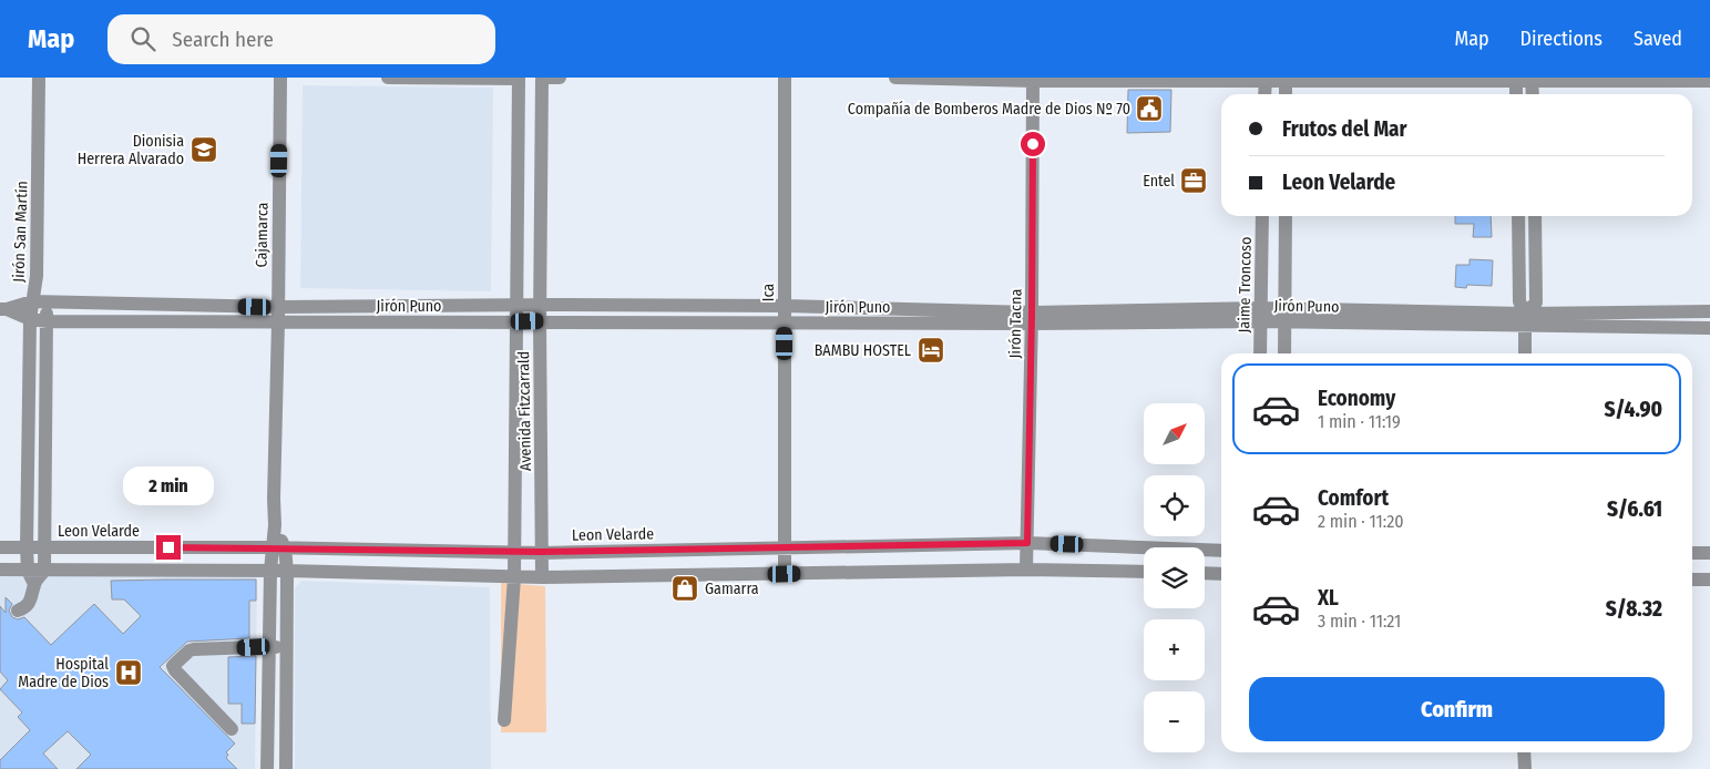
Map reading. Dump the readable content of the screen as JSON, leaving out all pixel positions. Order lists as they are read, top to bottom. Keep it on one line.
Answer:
{"streets":{"street":["Jirón San Martín","Cajamarca","Jaime Troncoso","Ica","Jirón Puno","Jirón Tacna","Avenida Fitzcarrald","Leon Velarde"]},"crossings":[["Jirón San Martín","Jirón Puno"],["Jirón San Martín","Leon Velarde"],["Cajamarca","Jirón Puno"],["Cajamarca","Leon Velarde"],["Jaime Troncoso","Jirón Puno"],["Ica","Jirón Puno"],["Ica","Leon Velarde"],["Jirón Puno","Jirón Tacna"],["Jirón Puno","Avenida Fitzcarrald"],["Jirón Tacna","Leon Velarde"],["Avenida Fitzcarrald","Leon Velarde"]],"places":{"public building":["Compañía de Bomberos Madre de Dios Nº 70"],"school or university":["Dionisia Herrera Alvarado"],"office":["Entel"],"hotel":["BAMBU HOSTEL"],"shop":["Gamarra"],"hospital":["Hospital Madre de Dios"]},"north":"top right","page":{"header":"Map","search":"Search here","nav":["Map","Directions","Saved"],"banner":["Frutos del Mar","Leon Velarde"],"list":[{"name":"Economy","note":"1 min · 11:19","value":"S/4.90"},{"name":"Comfort","note":"2 min · 11:20","value":"S/6.61"},{"name":"XL","note":"3 min · 11:21","value":"S/8.32"}],"map_buttons":["+","−"],"bubble":"2 min","buttons":"Confirm"}}
